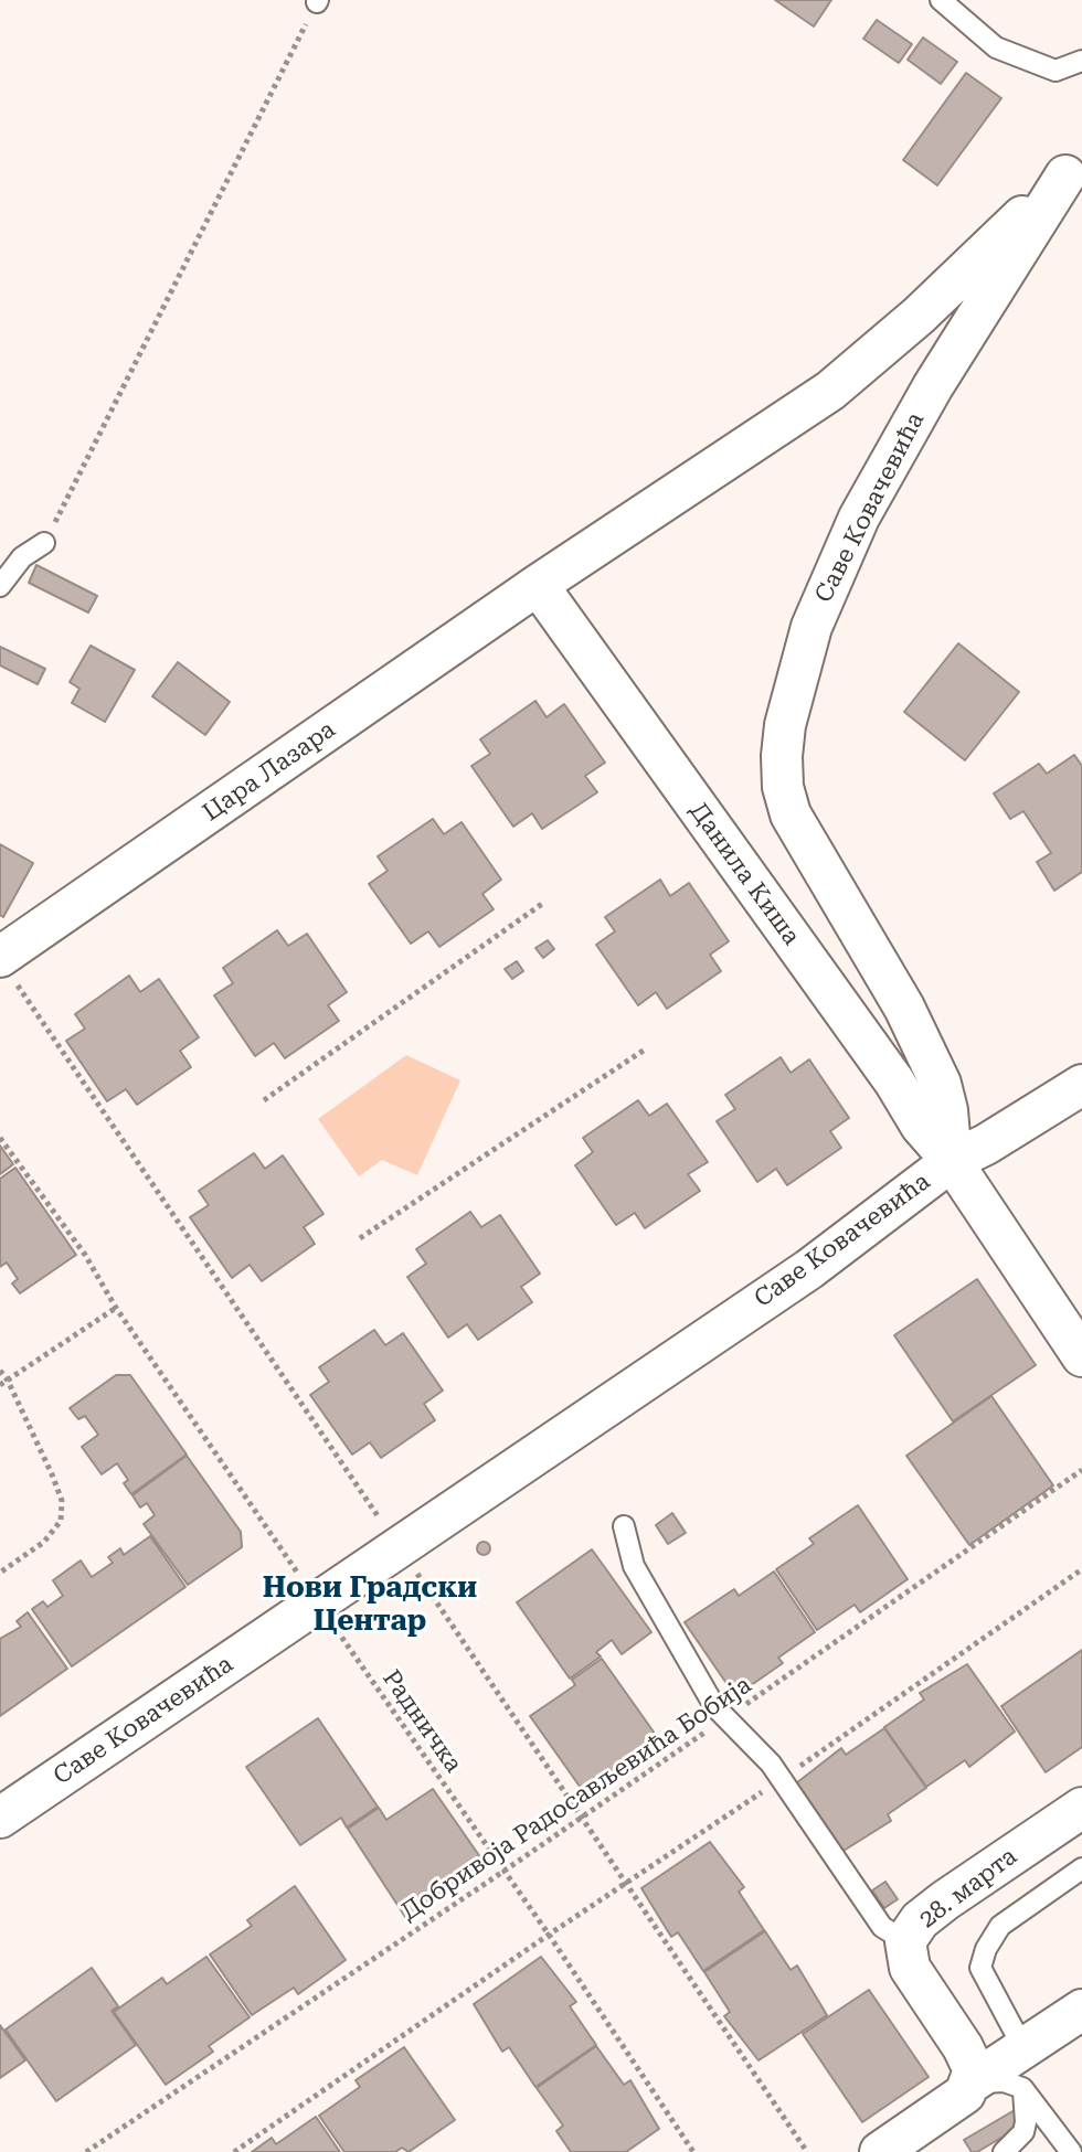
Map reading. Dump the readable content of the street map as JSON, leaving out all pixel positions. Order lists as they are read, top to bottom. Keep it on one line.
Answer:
{"streets":{"street":["Саве Ковачевића","Цара Лазара","Данила Киша","28. марта"],"path":["Радничка","Добривоја Радосављевића Бобија"]},"crossings":[["Саве Ковачевића","Цара Лазара"],["Саве Ковачевића","Данила Киша"],["Саве Ковачевића","Радничка"],["Цара Лазара","Данила Киша"],["Радничка","Добривоја Радосављевића Бобија"]],"districts":["Нови Градски Центар"]}
